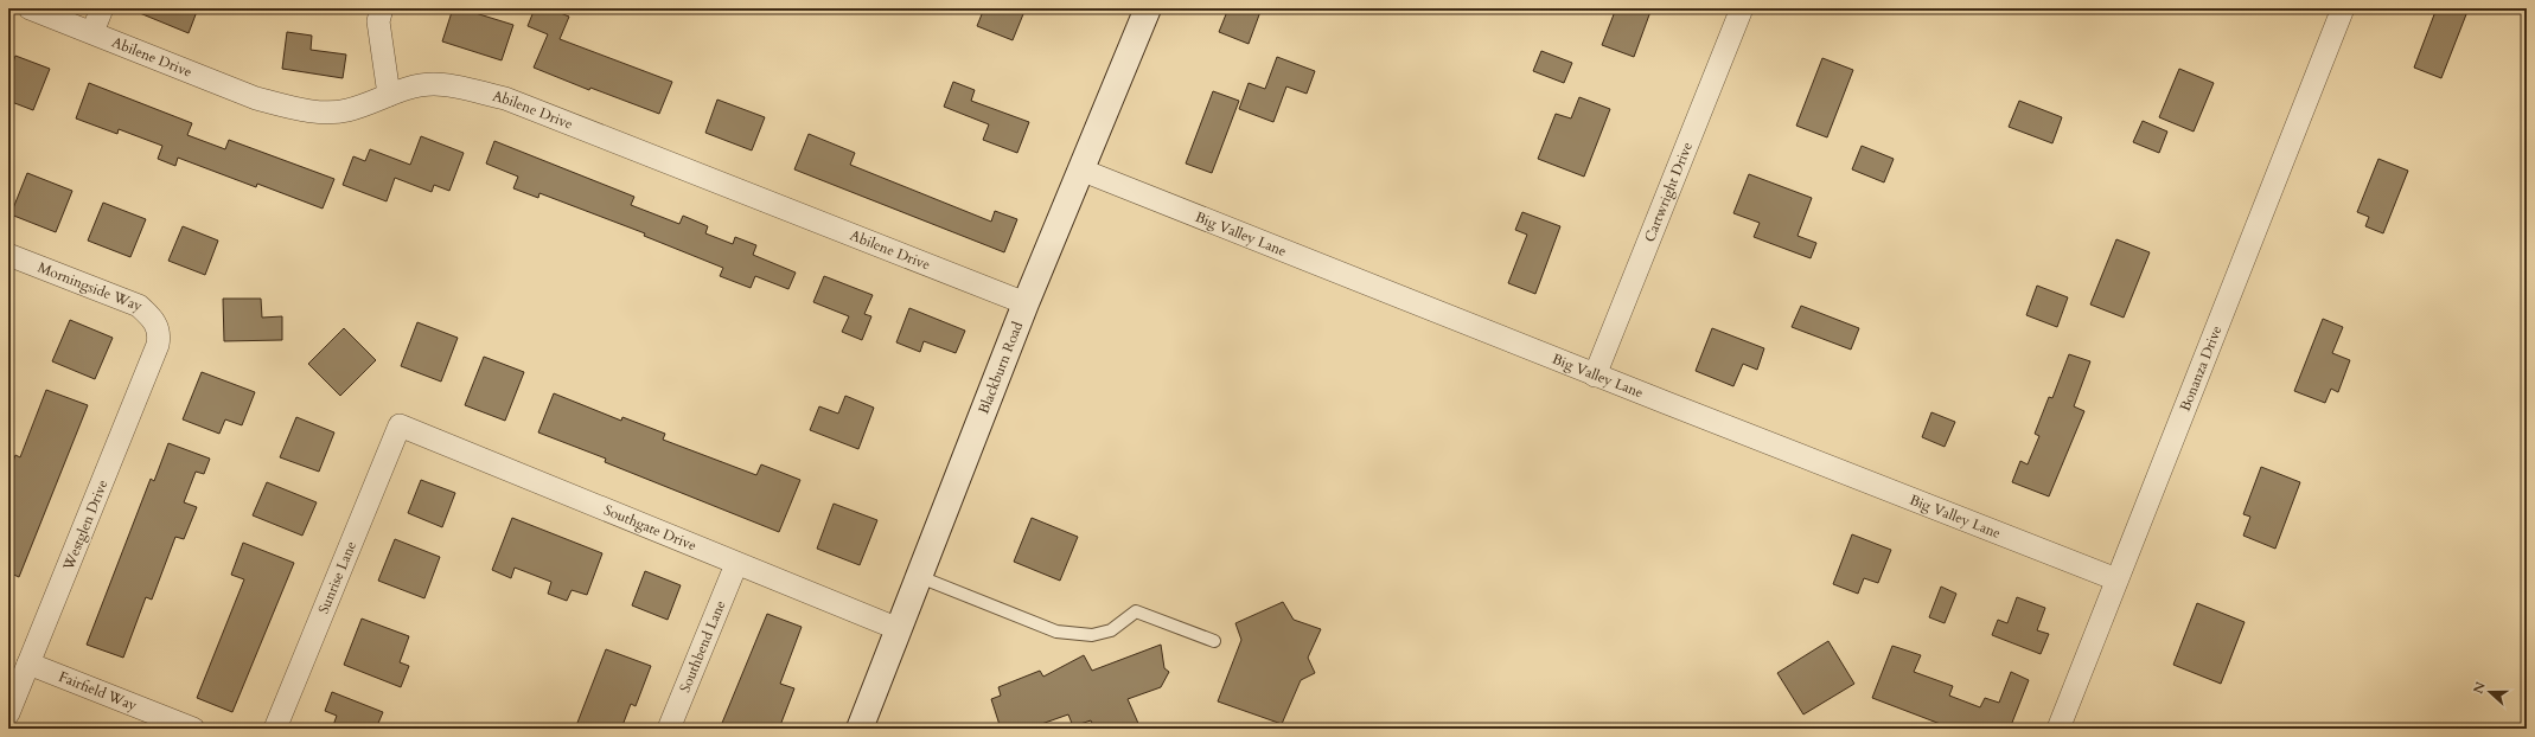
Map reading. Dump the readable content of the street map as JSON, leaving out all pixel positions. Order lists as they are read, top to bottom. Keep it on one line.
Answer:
{"streets":{"main road":["Blackburn Road"],"street":["Abilene Drive","Cartwright Drive","Big Valley Lane","Morningside Way","Bonanza Drive","Westglen Drive","Southgate Drive","Sunrise Lane","Southbend Lane","Fairfield Way"]},"crossings":[["Abilene Drive","Blackburn Road"],["Cartwright Drive","Big Valley Lane"],["Big Valley Lane","Blackburn Road"],["Big Valley Lane","Bonanza Drive"],["Morningside Way","Westglen Drive"],["Blackburn Road","Southgate Drive"],["Westglen Drive","Fairfield Way"],["Southgate Drive","Sunrise Lane"],["Southgate Drive","Southbend Lane"]],"north":"left"}
